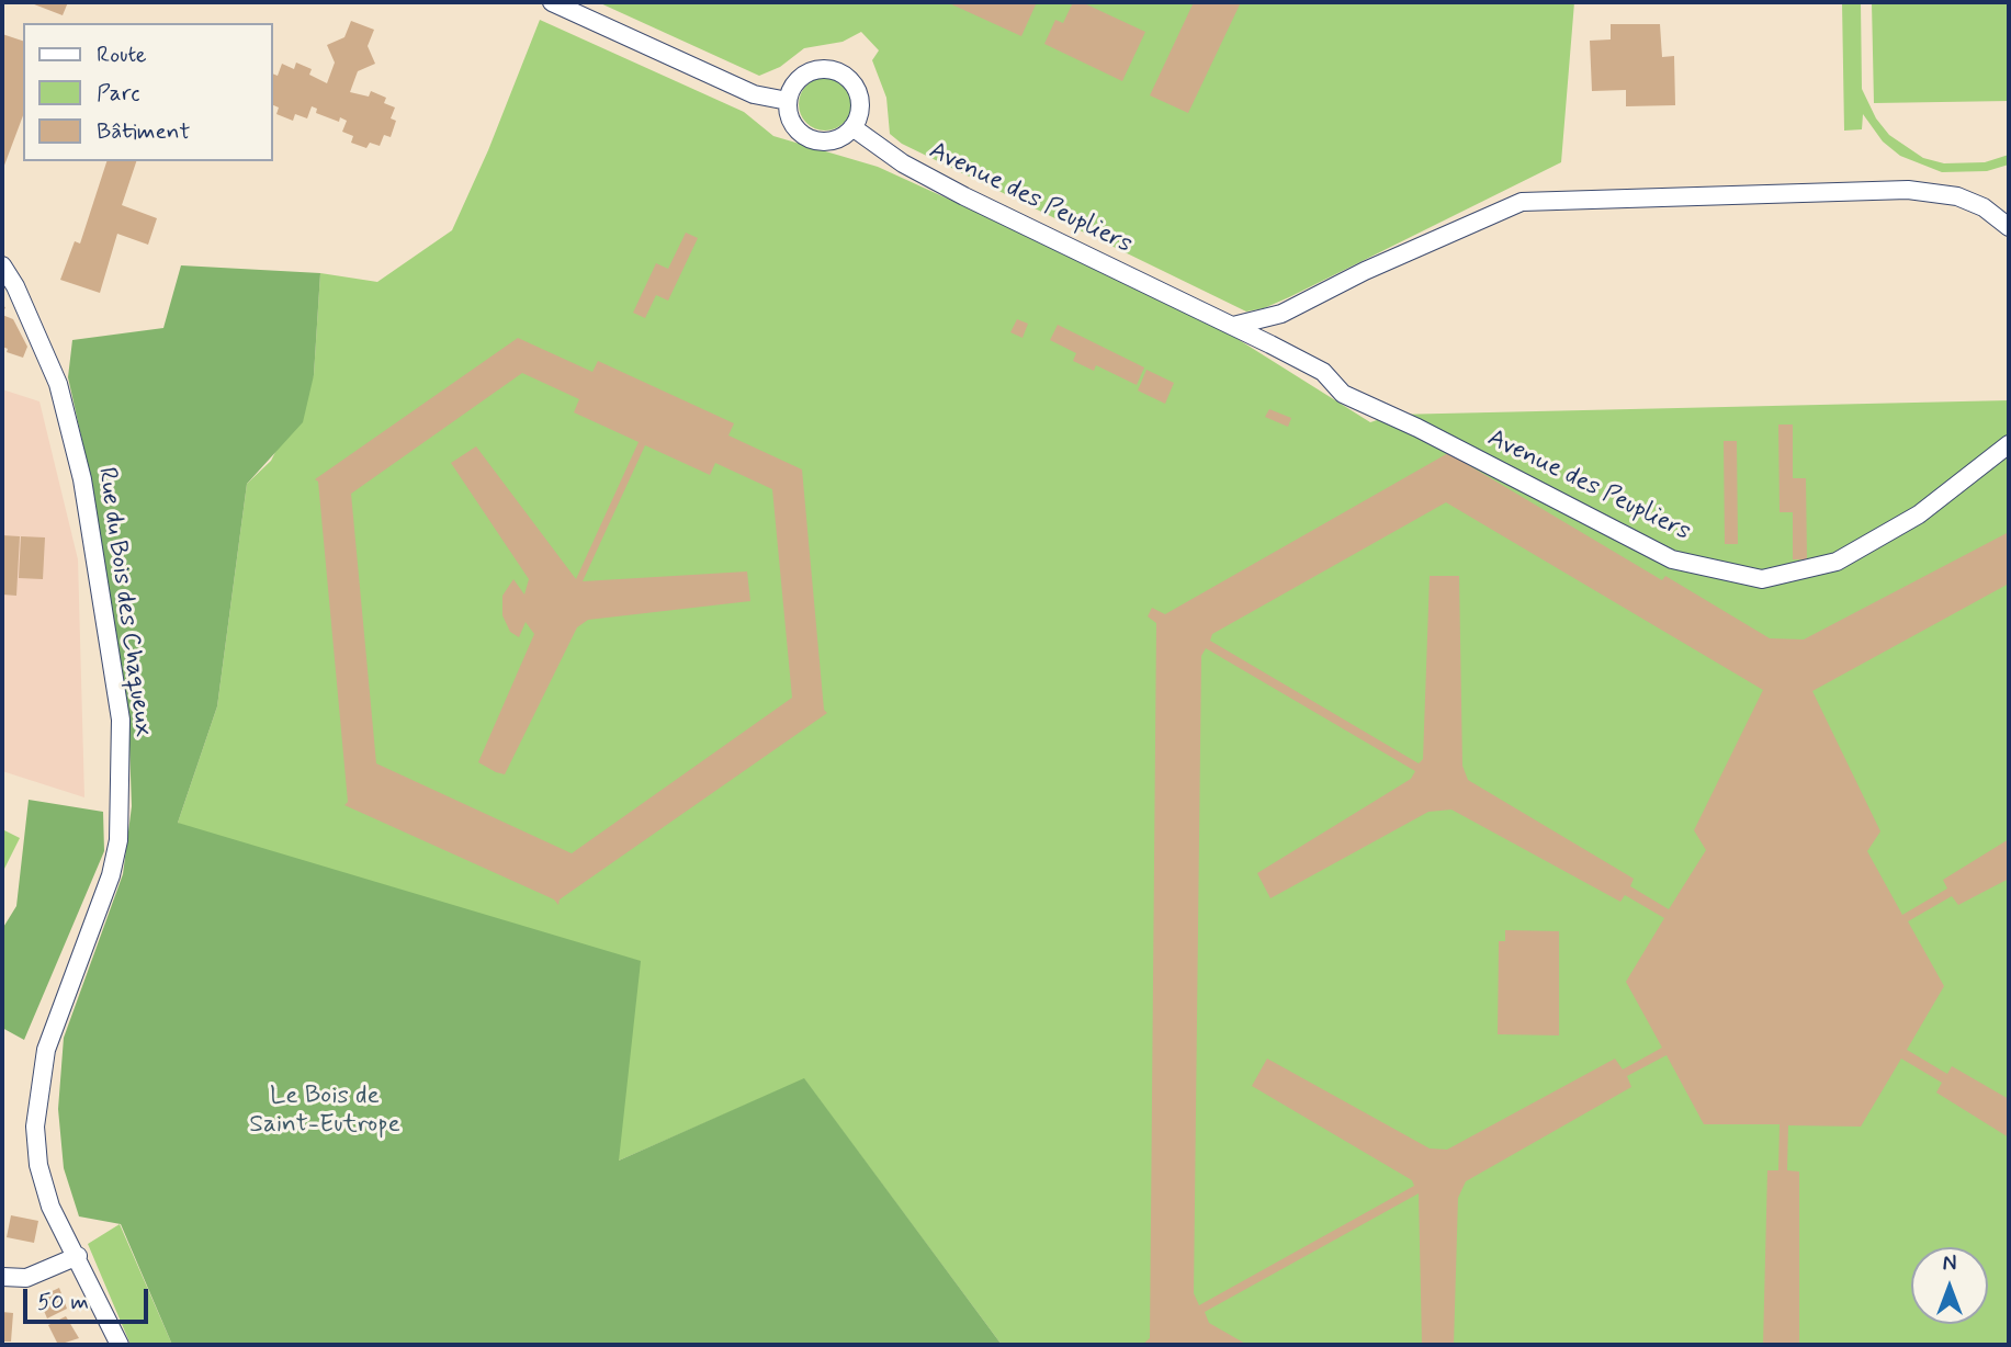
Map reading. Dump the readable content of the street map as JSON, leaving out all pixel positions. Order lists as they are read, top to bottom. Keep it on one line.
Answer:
{"streets":{"street":["Avenue des Peupliers","Rue du Bois des Chaqueux"]},"parks":["Le Bois de Saint-Eutrope"],"legend":["Route","Parc","Bâtiment"],"scale_bar":"50 m","north":"top"}
